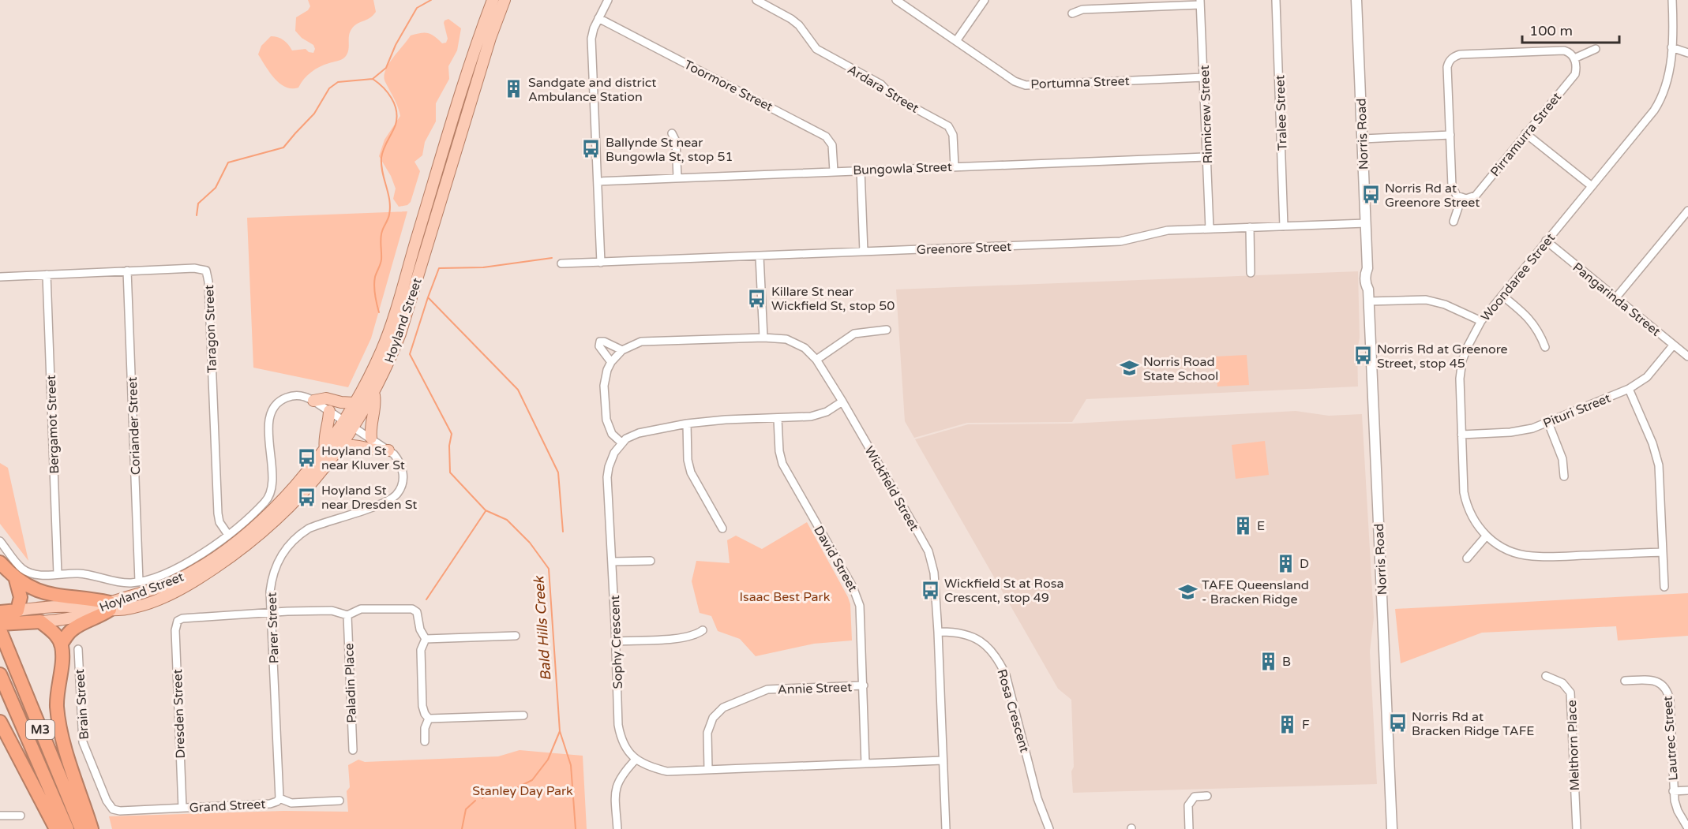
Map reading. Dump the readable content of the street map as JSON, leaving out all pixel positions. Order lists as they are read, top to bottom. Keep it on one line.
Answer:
{"streets":{"highway":["M3"],"main road":["Norris Road","Hoyland Street"],"street":["Portumna Street","Toormore Street","Ardara Street","Tralee Street","Rinnicrew Street","Pirramurra Street","Bungowla Street","Greenore Street","Woondaree Street","Pangarinda Street","Taragon Street","Pituri Street","Bergamot Street","Coriander Street","Wickfield Street","David Street","Parer Street","Sophy Crescent","Paladin Place","Annie Street","Brain Street","Rosa Crescent","Dresden Street","Lautrec Street","Melthorn Place","Grand Street"]},"crossings":[["Portumna Street","Rinnicrew Street"],["Toormore Street","Bungowla Street"],["Ardara Street","Bungowla Street"],["Tralee Street","Greenore Street"],["Rinnicrew Street","Bungowla Street"],["Rinnicrew Street","Greenore Street"],["Norris Road","Greenore Street"],["Woondaree Street","Pangarinda Street"],["Woondaree Street","Pituri Street"],["Pangarinda Street","Pituri Street"],["Hoyland Street","Parer Street"],["Taragon Street","Bergamot Street"],["Taragon Street","Coriander Street"],["Wickfield Street","Sophy Crescent"],["Wickfield Street","Rosa Crescent"],["David Street","Annie Street"],["Parer Street","Dresden Street"],["Parer Street","Grand Street"],["Brain Street","Grand Street"],["Dresden Street","Grand Street"]],"water":["Bald Hills Creek"],"parks":["Isaac Best Park","Stanley Day Park"],"places":{"building":["Sandgate and district Ambulance Station","E","D","B","F"],"bus stop":["Ballynde St near Bungowla St, stop 51","Norris Rd at Greenore Street","Killare St near Wickfield St, stop 50","Norris Rd at Greenore Street, stop 45","Hoyland St near Kluver St","Hoyland St near Dresden St","Wickfield St at Rosa Crescent, stop 49","Norris Rd at Bracken Ridge TAFE"],"school or university":["Norris Road State School","TAFE Queensland - Bracken Ridge"]},"scale_bar":"100 m"}
